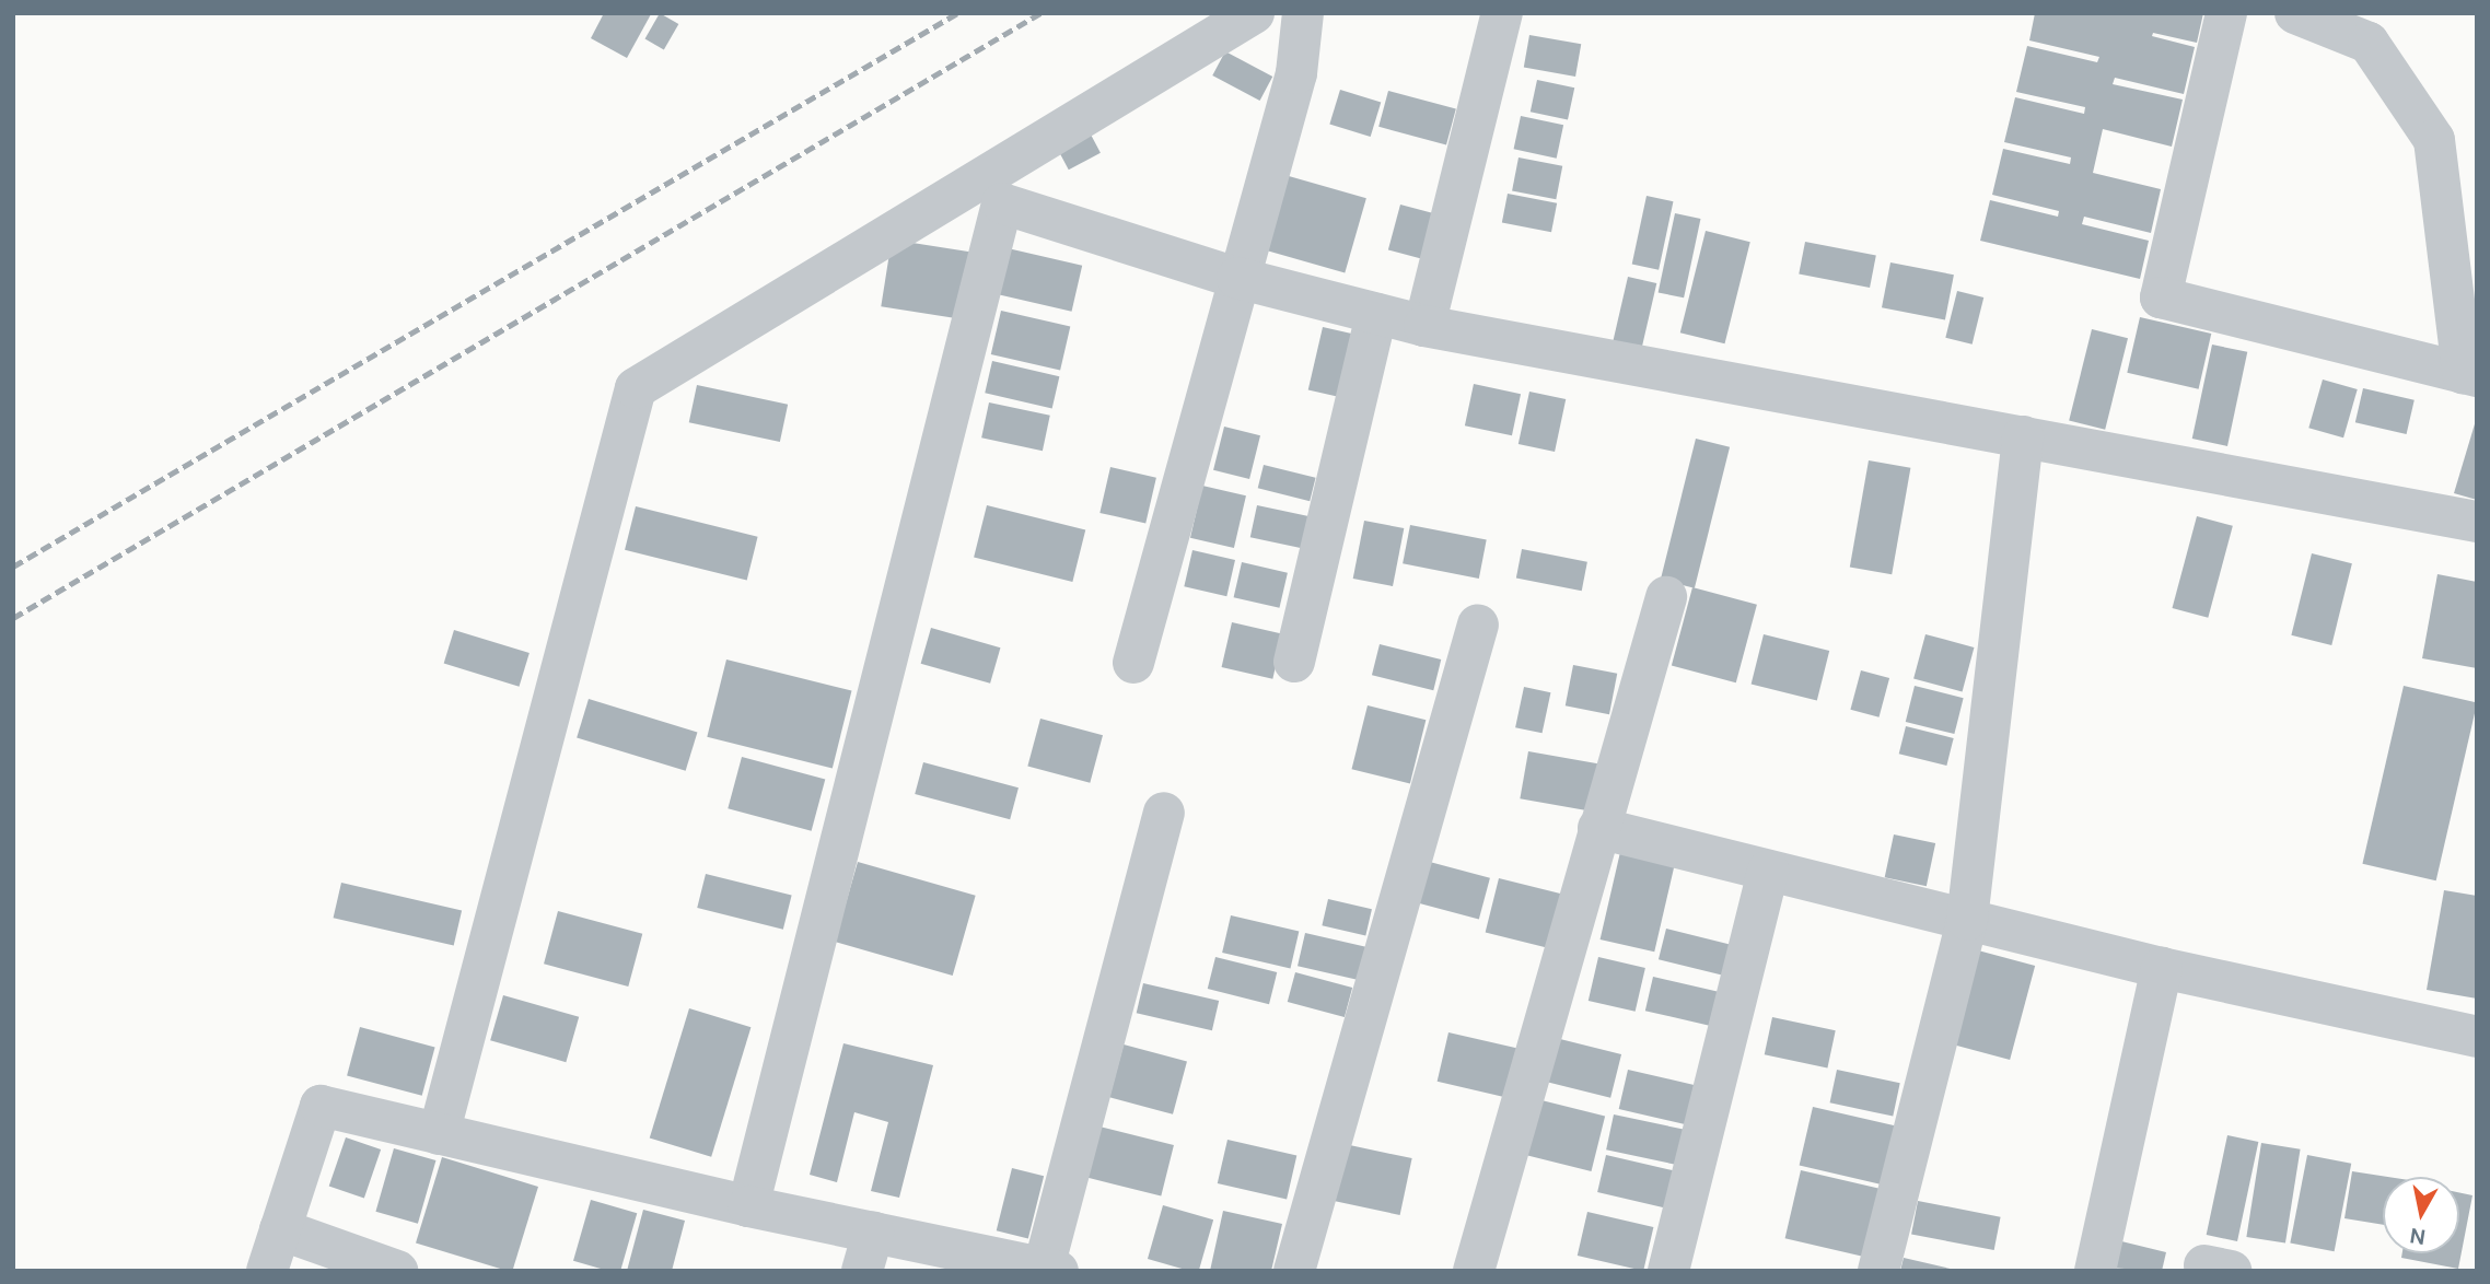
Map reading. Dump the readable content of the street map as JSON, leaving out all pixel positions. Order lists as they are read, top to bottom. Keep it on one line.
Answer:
{"north":"bottom"}
